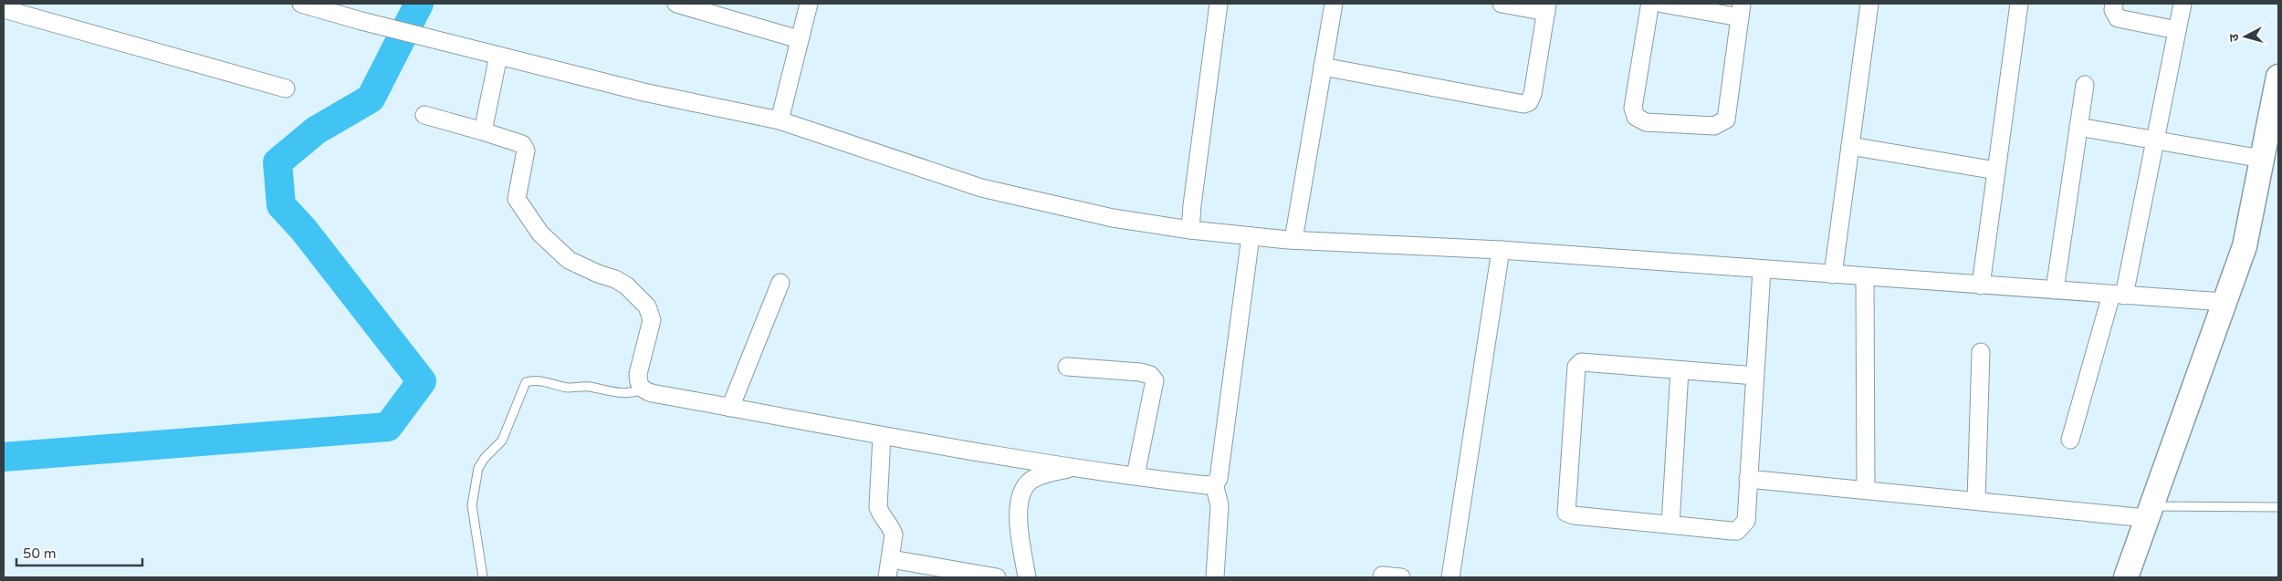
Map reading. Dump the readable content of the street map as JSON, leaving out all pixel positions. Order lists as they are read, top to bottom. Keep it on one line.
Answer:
{"scale_bar":"50 m","north":"left"}
